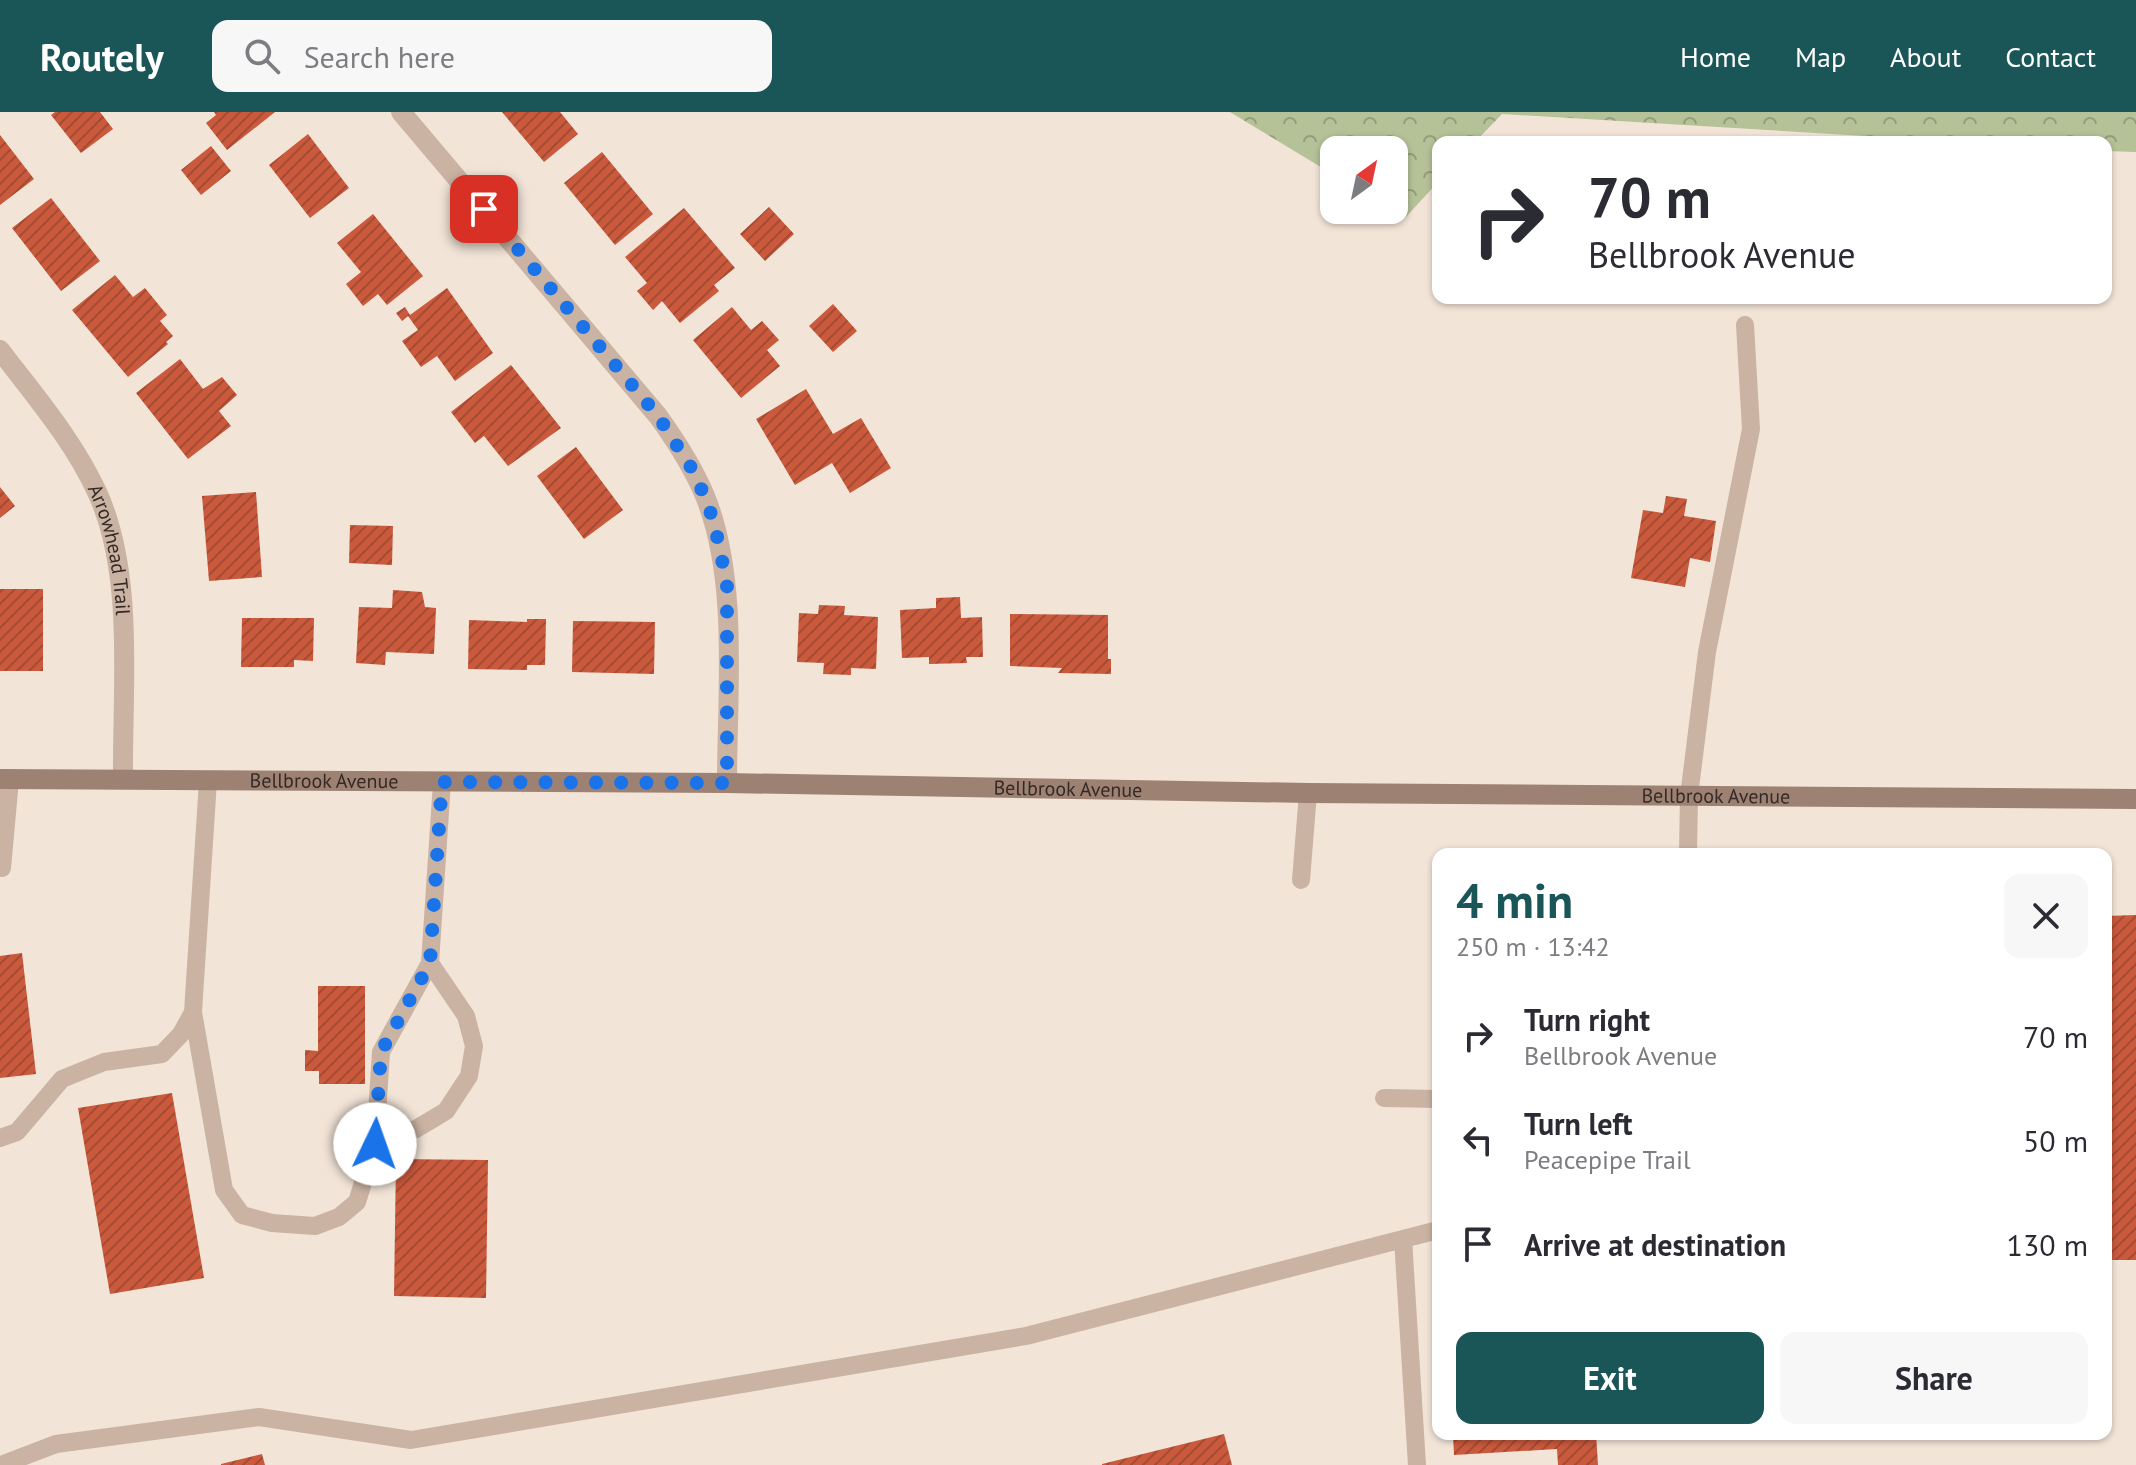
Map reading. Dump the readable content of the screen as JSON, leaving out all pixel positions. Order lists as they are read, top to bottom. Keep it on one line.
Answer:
{"streets":{"street":["Arrowhead Trail","Bellbrook Avenue"]},"crossings":[["Arrowhead Trail","Bellbrook Avenue"]],"north":"top right","page":{"header":"Routely","search":"Search here","nav":["Home","Map","About","Contact"],"turn":["70 m","Bellbrook Avenue"],"heading":["4 min","250 m · 13:42"],"list":[{"name":"Turn right","note":"Bellbrook Avenue","value":"70 m"},{"name":"Turn left","note":"Peacepipe Trail","value":"50 m"},{"name":"Arrive at destination","value":"130 m"}],"buttons":["Exit","Share"]}}
